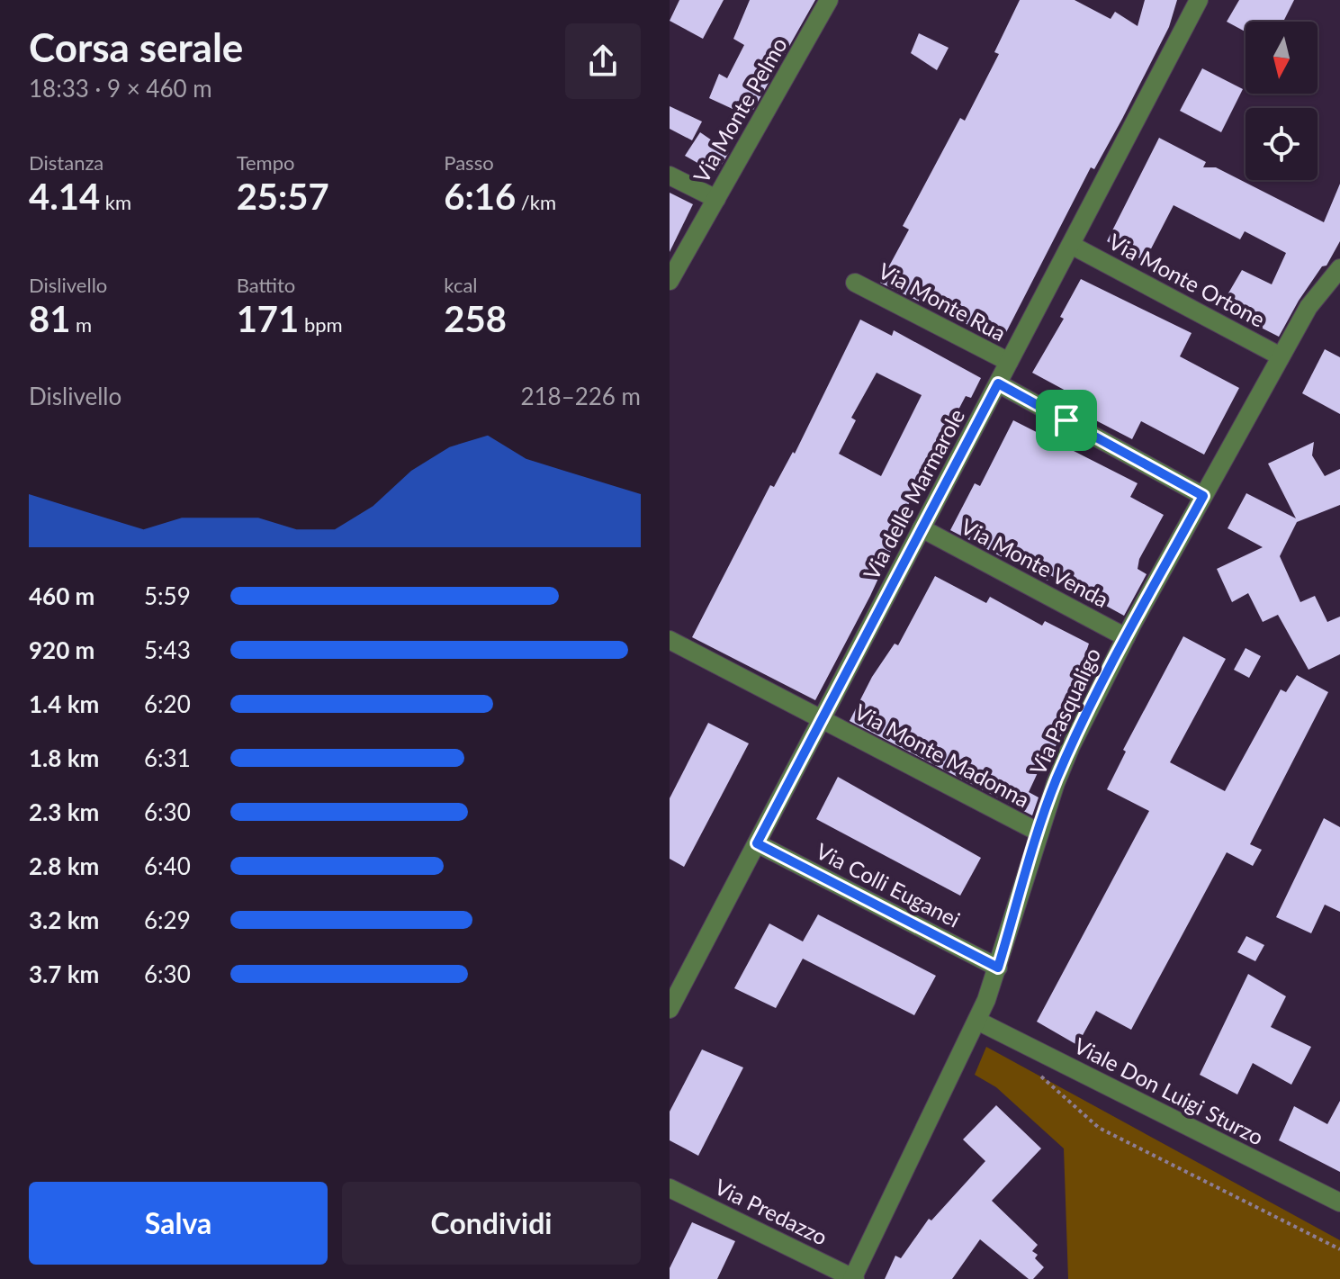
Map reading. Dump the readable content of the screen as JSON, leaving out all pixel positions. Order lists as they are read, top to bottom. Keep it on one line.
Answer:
{"streets":{"street":["Via Monte Pelmo","Via Monte Ortone","Via Monte Rua","Via delle Marmarole","Via Monte Venda","Via Pasqualigo","Via Monte Madonna","Via Colli Euganei","Viale Don Luigi Sturzo","Via Predazzo"]},"crossings":[["Via Monte Ortone","Via delle Marmarole"],["Via Monte Ortone","Via Pasqualigo"],["Via Monte Rua","Via delle Marmarole"],["Via delle Marmarole","Via Monte Venda"],["Via delle Marmarole","Via Monte Madonna"],["Via delle Marmarole","Via Colli Euganei"],["Via Monte Venda","Via Pasqualigo"],["Via Pasqualigo","Via Monte Madonna"],["Via Pasqualigo","Via Colli Euganei"],["Via Pasqualigo","Viale Don Luigi Sturzo"],["Via Pasqualigo","Via Predazzo"]],"north":"bottom","page":{"heading":["Corsa serale","18:33 · 9 × 460 m"],"stats":[["Distanza","4.14 km"],["Tempo","25:57"],["Passo","6:16 /km"],["Dislivello","81 m"],["Battito","171 bpm"],["kcal","258"]],"chart":["Dislivello","218–226 m"],"list":[{"name":"460 m","note":"5:59"},{"name":"920 m","note":"5:43"},{"name":"1.4 km","note":"6:20"},{"name":"1.8 km","note":"6:31"},{"name":"2.3 km","note":"6:30"},{"name":"2.8 km","note":"6:40"},{"name":"3.2 km","note":"6:29"},{"name":"3.7 km","note":"6:30"}],"buttons":["Salva","Condividi"]}}
